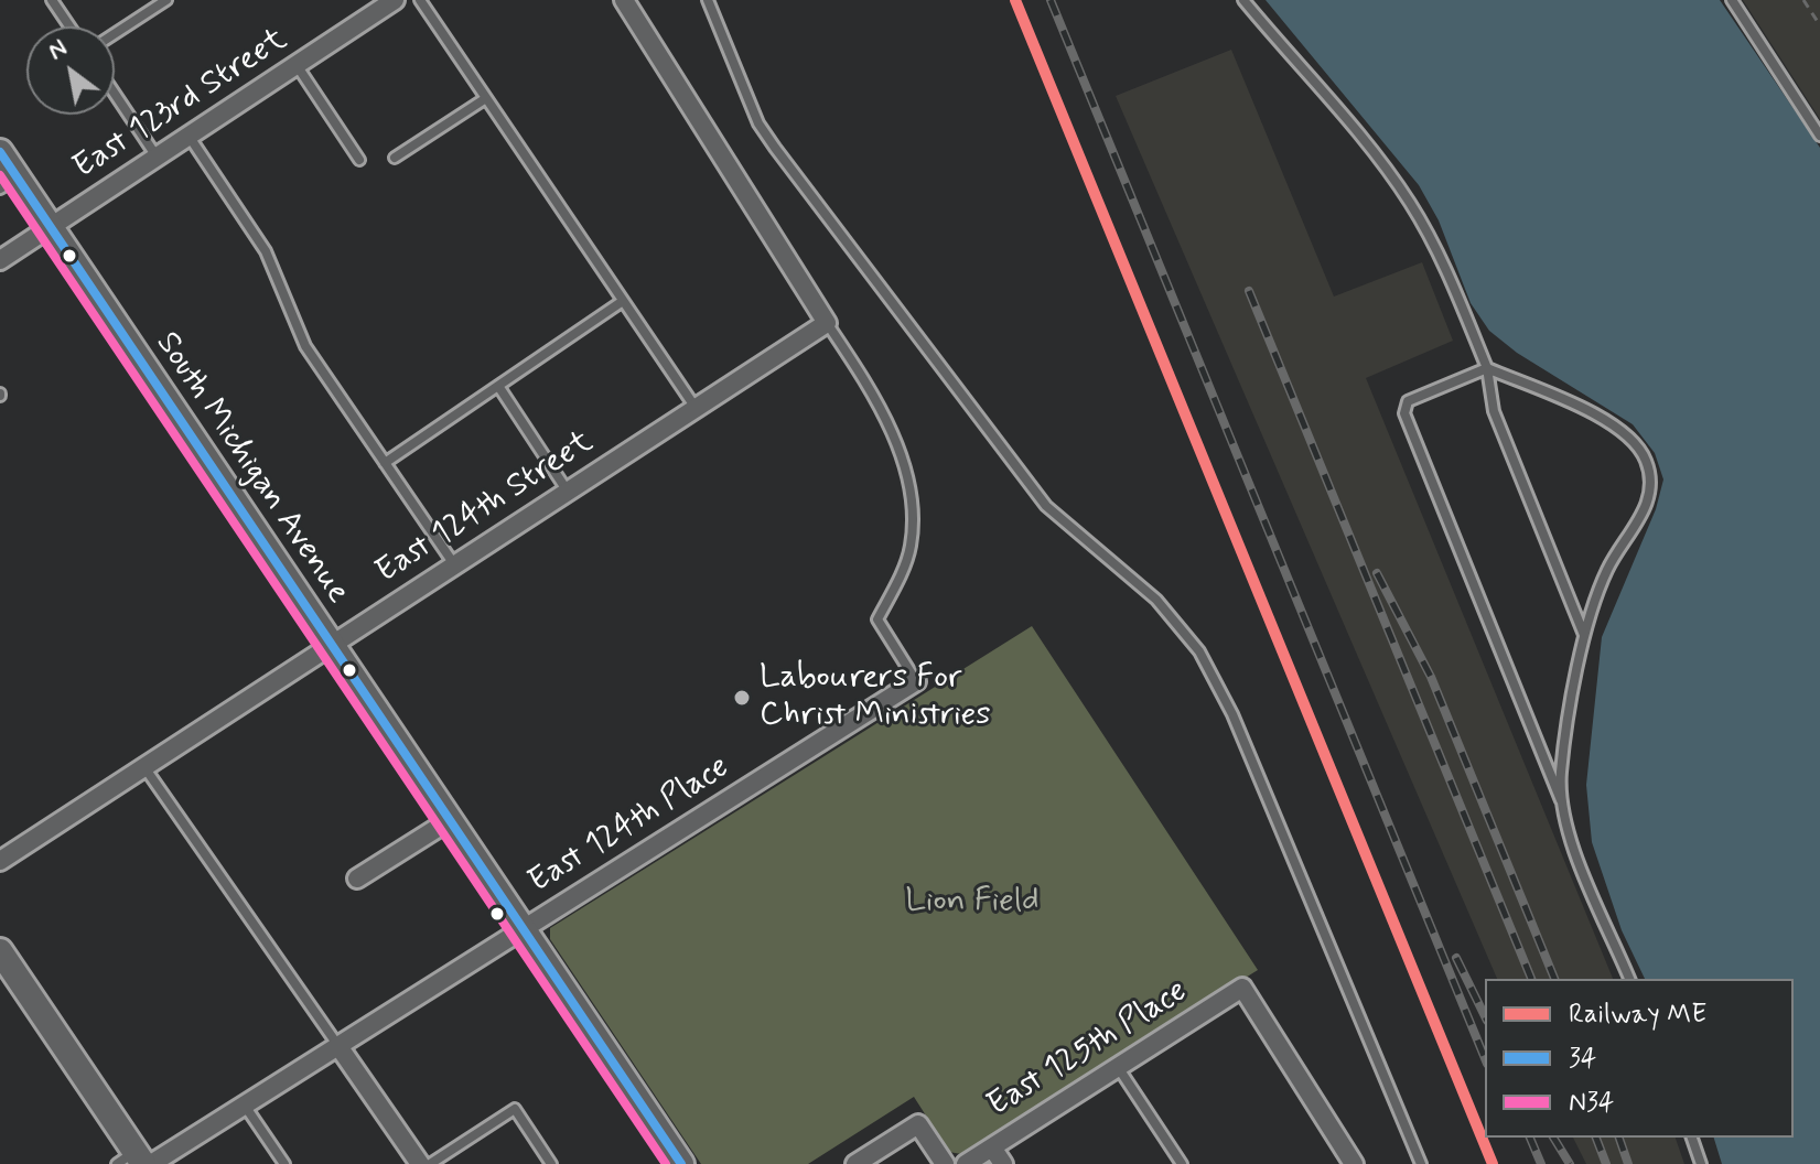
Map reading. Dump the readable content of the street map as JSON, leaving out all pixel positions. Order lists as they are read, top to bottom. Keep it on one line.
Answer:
{"streets":{"main road":["South Michigan Avenue"],"street":["East 123rd Street","East 124th Street","East 124th Place","East 125th Place"]},"crossings":[["East 123rd Street","South Michigan Avenue"],["South Michigan Avenue","East 124th Street"],["South Michigan Avenue","East 124th Place"]],"parks":["Lion Field"],"places":["Labourers For Christ Ministries"],"lines":["rail line ME","transit line 34","transit line N34"],"legend":["Railway ME","34","N34"],"north":"top left"}
